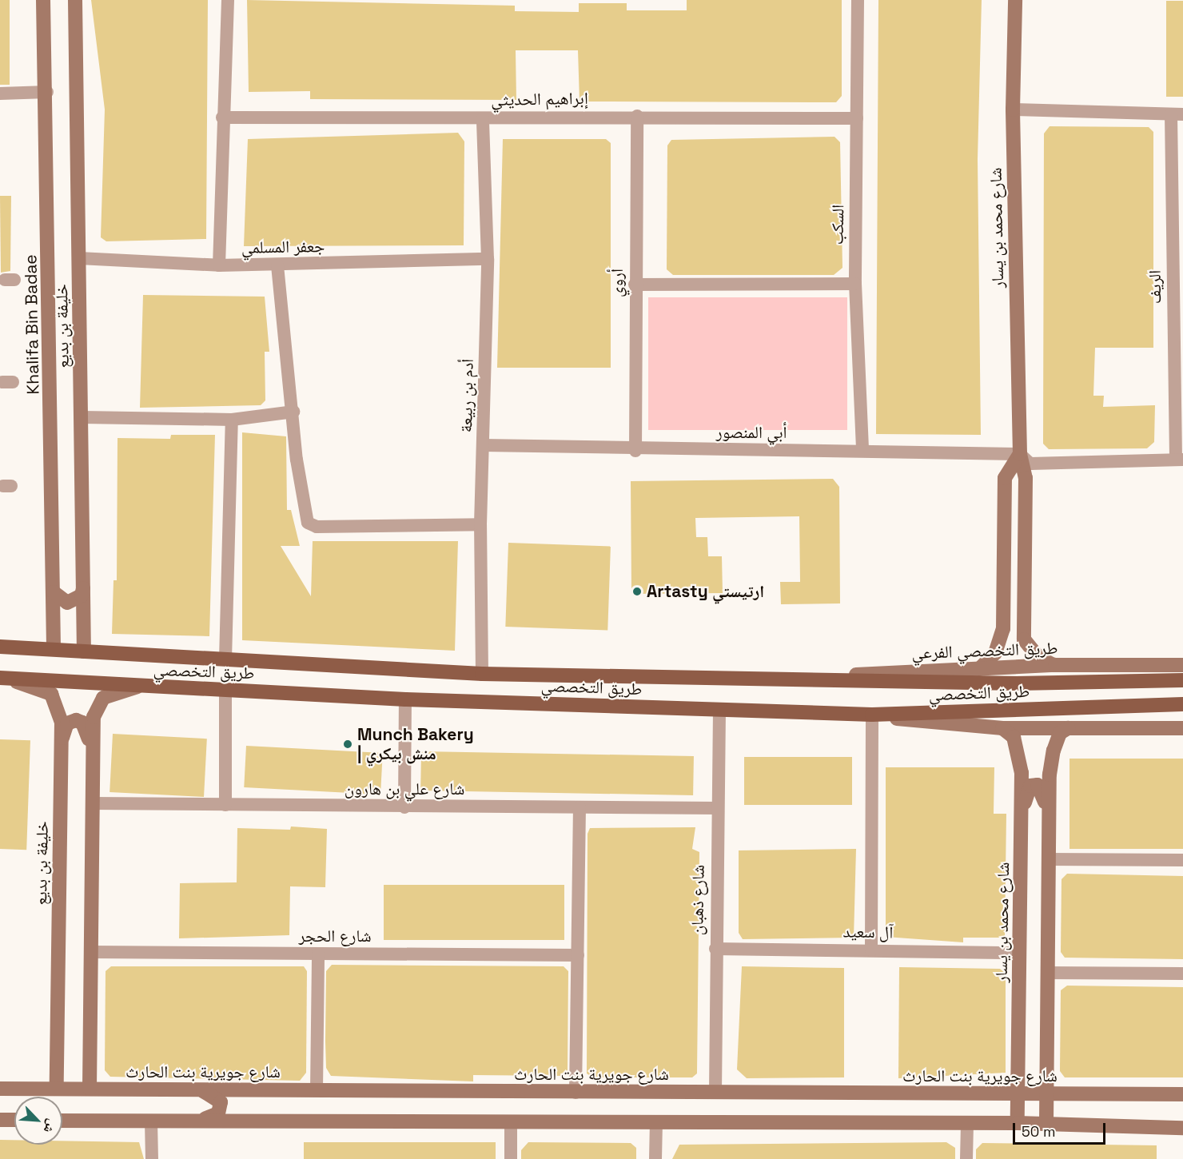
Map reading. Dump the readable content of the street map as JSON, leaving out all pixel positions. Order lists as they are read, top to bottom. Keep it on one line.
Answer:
{"streets":{"main road":["طريق التخصصي"],"street":["إبراهيم الحديثي","السكب","شارع محمد بن يسار","جعفر المسلمي","أروي","الريف","Khalifa Bin Badae","خليفة بن بديع","أدم بن ربيعة","أبي المنصور","طريق التخصصي الفرعي","شارع علي بن هارون","شارع ذهبان","آل سعيد","شارع الحجر","شارع جويرية بنت الحارث"]},"crossings":[["إبراهيم الحديثي","السكب"],["إبراهيم الحديثي","أروي"],["إبراهيم الحديثي","أدم بن ربيعة"],["السكب","أبي المنصور"],["شارع محمد بن يسار","أبي المنصور"],["شارع محمد بن يسار","طريق التخصصي الفرعي"],["شارع محمد بن يسار","آل سعيد"],["شارع محمد بن يسار","شارع جويرية بنت الحارث"],["جعفر المسلمي","خليفة بن بديع"],["جعفر المسلمي","أدم بن ربيعة"],["أروي","أبي المنصور"],["Khalifa Bin Badae","طريق التخصصي"],["خليفة بن بديع","طريق التخصصي"],["خليفة بن بديع","شارع جويرية بنت الحارث"],["أدم بن ربيعة","أبي المنصور"],["أدم بن ربيعة","طريق التخصصي"],["طريق التخصصي الفرعي","طريق التخصصي"],["طريق التخصصي","شارع ذهبان"],["شارع علي بن هارون","شارع ذهبان"],["شارع ذهبان","آل سعيد"],["شارع ذهبان","شارع جويرية بنت الحارث"]],"places":["Artasty ارتيستي","Munch Bakery | منش بيكري"],"scale_bar":"50 m","north":"bottom right"}
